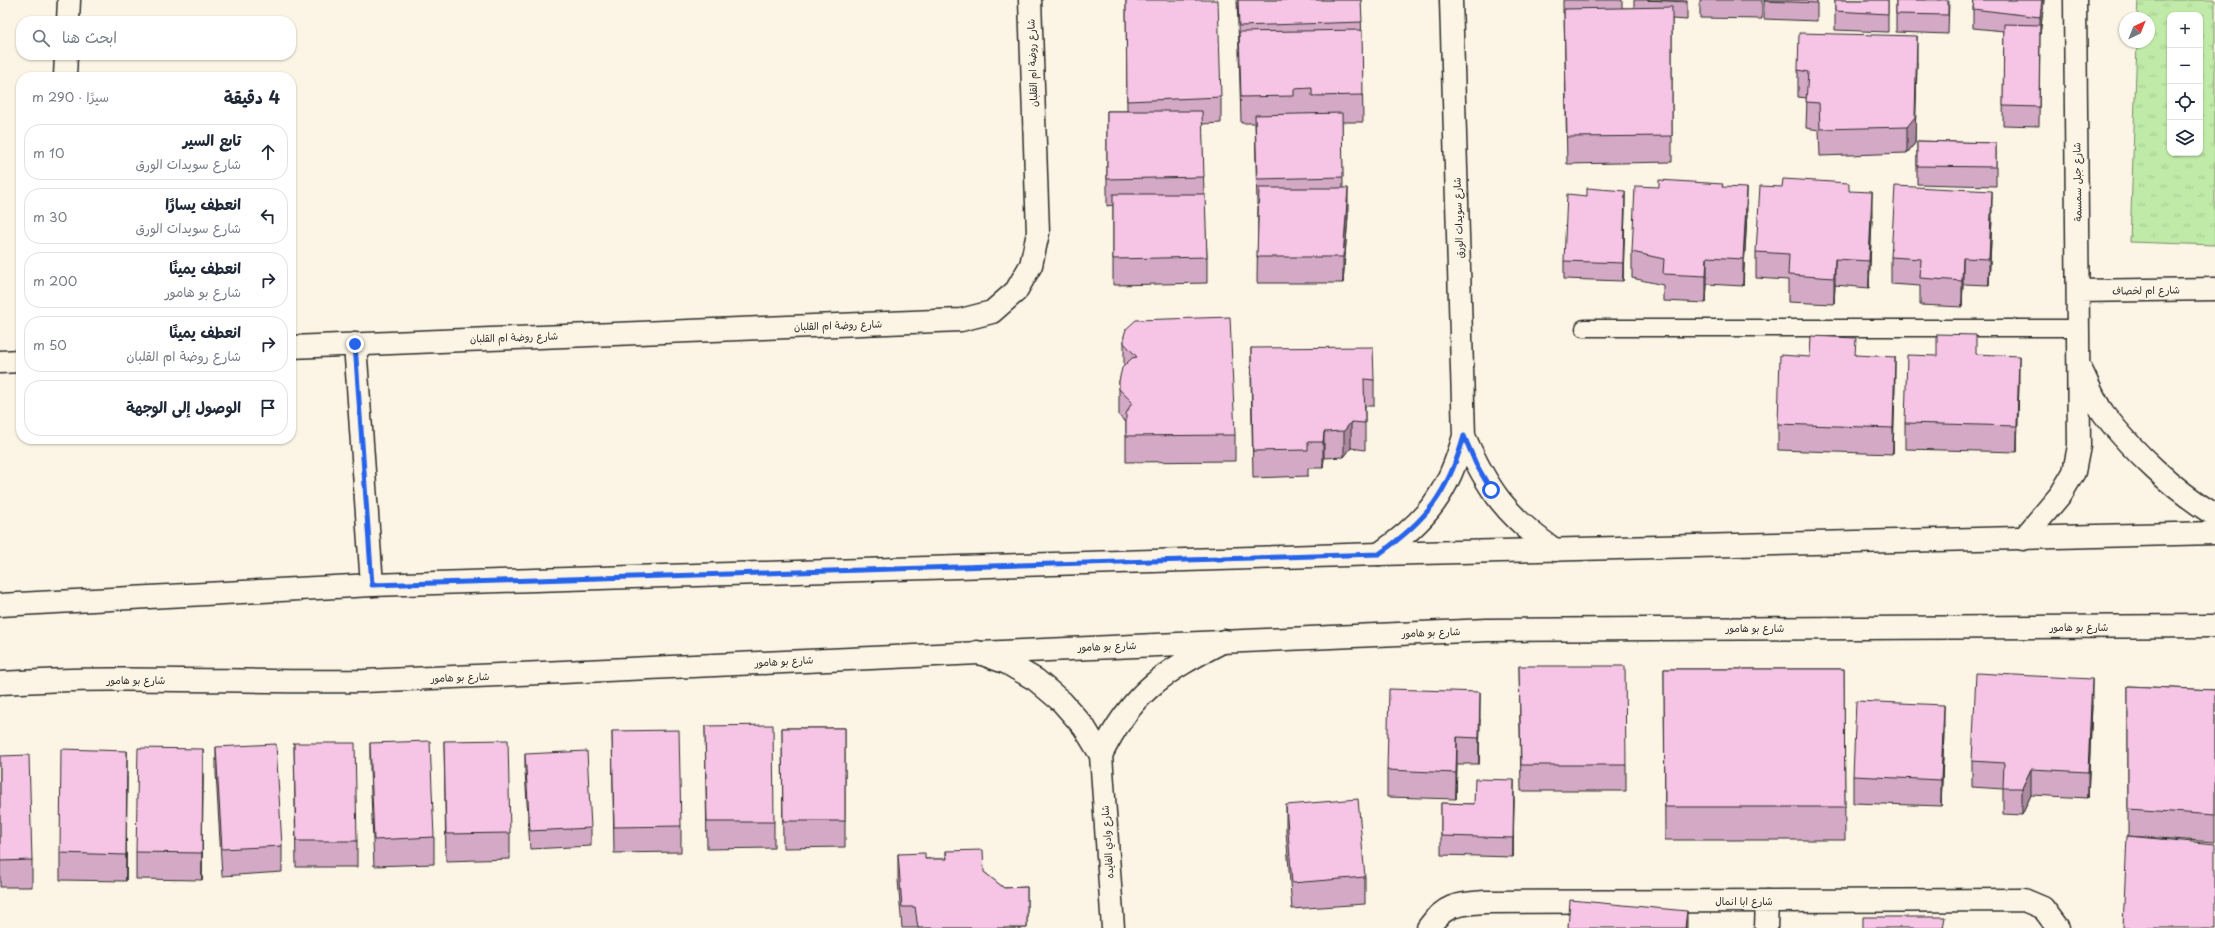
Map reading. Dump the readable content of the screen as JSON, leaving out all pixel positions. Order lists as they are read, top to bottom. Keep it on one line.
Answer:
{"streets":{"street":["شارع روضة ام القلبان","شارع جبل سمسمة","شارع سويدات الورق","شارع ام لخصاف","شارع بو هامور","شارع وادي الفايده","شارع ابا انمال"]},"crossings":[["شارع جبل سمسمة","شارع ام لخصاف"],["شارع بو هامور","شارع وادي الفايده"]],"north":"top right","page":{"map_buttons":["+","−"],"search":"ابحث هنا","heading":["4 دقيقة","سيرًا · 290 m"],"list":[["تابع السير","شارع سويدات الورق","10 m"],["انعطف يسارًا","شارع سويدات الورق","30 m"],["انعطف يمينًا","شارع بو هامور","200 m"],["انعطف يمينًا","شارع روضة ام القلبان","50 m"],"الوصول إلى الوجهة"]}}
